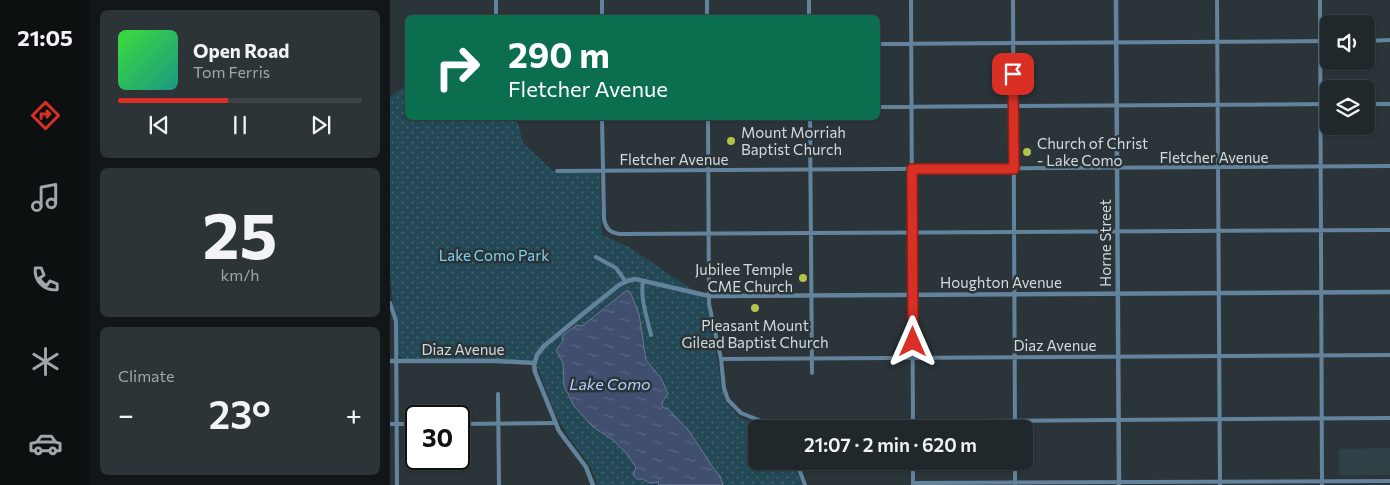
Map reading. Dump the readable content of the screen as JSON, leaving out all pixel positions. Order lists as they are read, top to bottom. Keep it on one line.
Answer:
{"streets":{"street":["Fletcher Avenue","Horne Street","Houghton Avenue","Diaz Avenue"]},"crossings":[["Fletcher Avenue","Horne Street"],["Horne Street","Houghton Avenue"],["Horne Street","Diaz Avenue"],["Houghton Avenue","Diaz Avenue"]],"water":["Lake Como"],"parks":["Lake Como Park"],"places":["Mount Morriah Baptist Church","Church of Christ - Lake Como","Jubilee Temple CME Church","Pleasant Mount Gilead Baptist Church"],"page":{"tabs":"21:05","turn":["290 m","Fletcher Avenue"],"song":["Open Road","Tom Ferris"],"tile":[["25","km/h"],"Climate"],"heat":["−","23°","+"],"limit":"30","trip":"21:07 · 2 min · 620 m"}}
